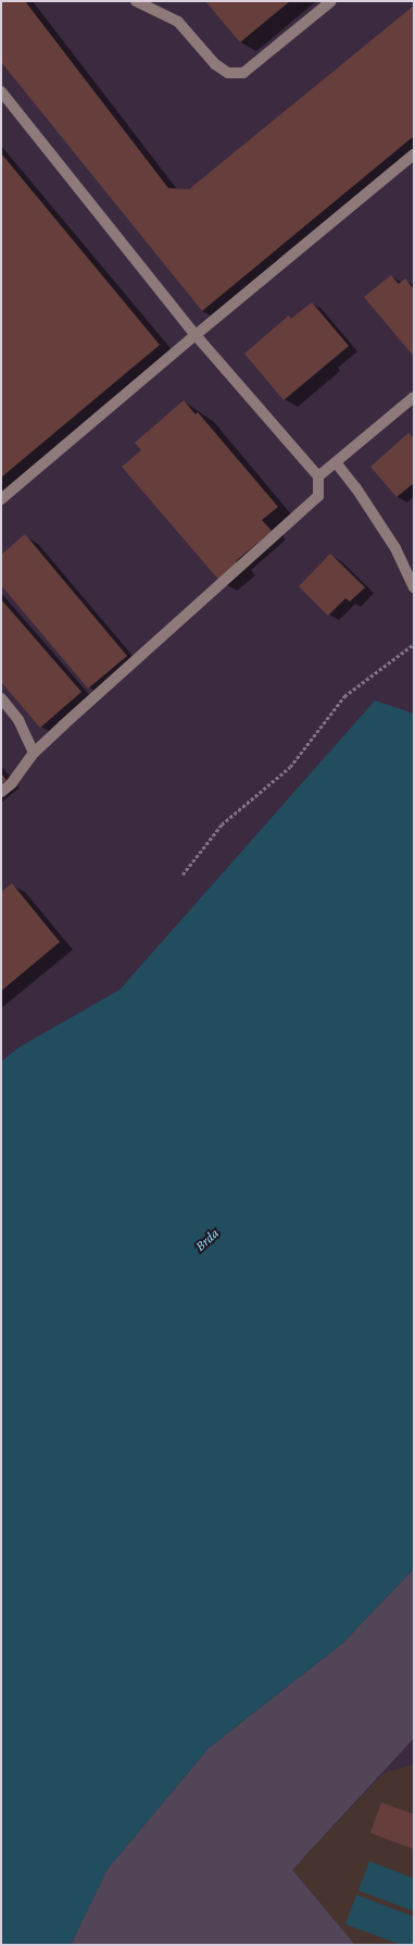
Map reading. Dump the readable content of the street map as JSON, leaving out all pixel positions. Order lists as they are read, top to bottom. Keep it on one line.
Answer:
{"water":["Brda"]}
